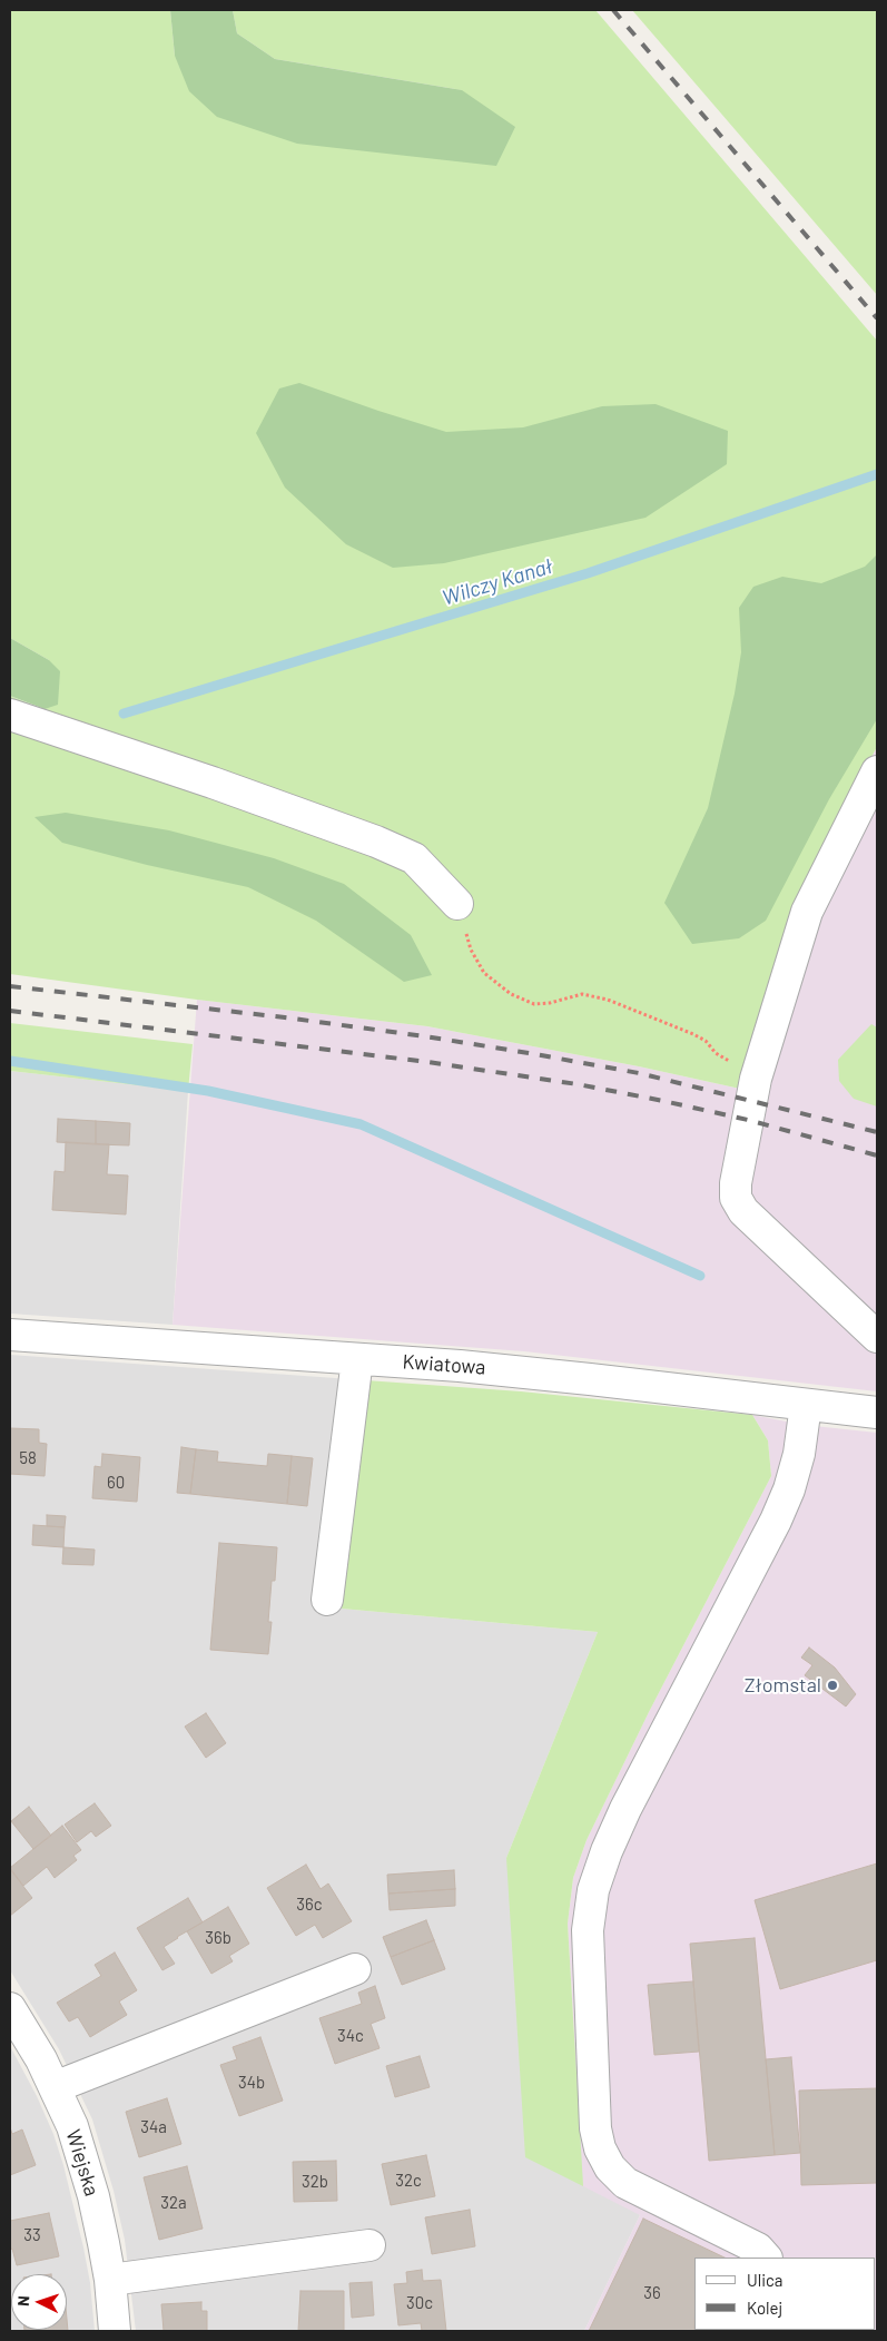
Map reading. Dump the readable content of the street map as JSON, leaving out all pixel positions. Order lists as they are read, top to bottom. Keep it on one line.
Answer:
{"streets":{"street":["Kwiatowa","Wiejska"]},"water":["Wilczy Kanał"],"places":["Złomstal"],"house_numbers":["58","60","36c","36b","34c","34b","34a","32c","32b","32a","33","36","30c"],"legend":["Ulica","Kolej"],"north":"left"}
